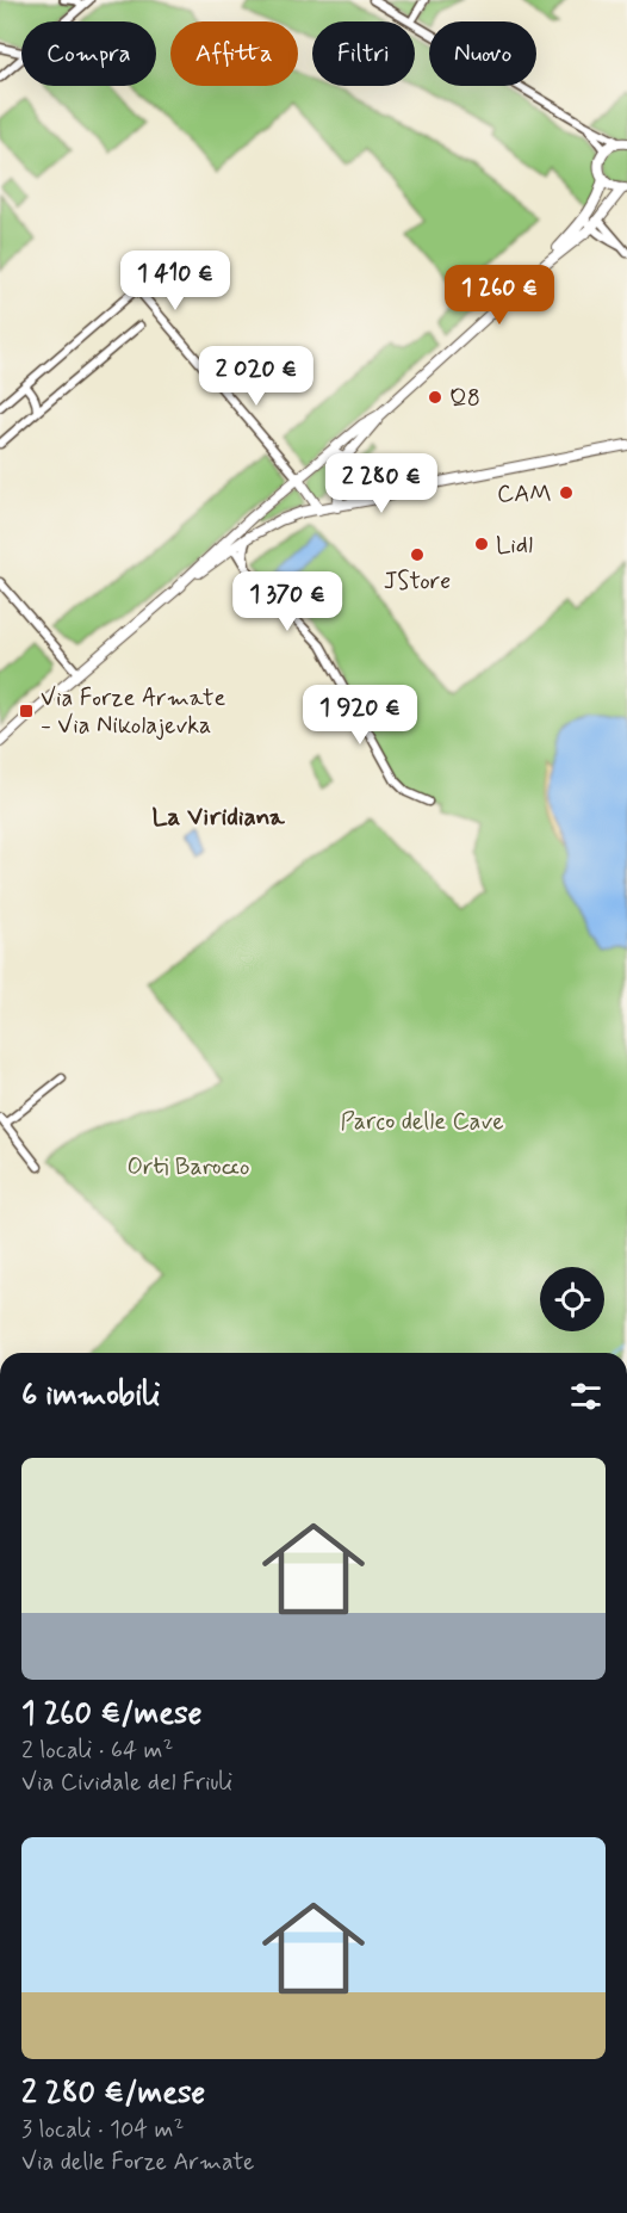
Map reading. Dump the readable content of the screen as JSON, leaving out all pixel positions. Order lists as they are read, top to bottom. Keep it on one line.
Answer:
{"districts":["La Viridiana"],"parks":["Parco delle Cave","Orti Barocco"],"places":{"other":["Q8","CAM","Lidl","JStore"],"transit":["Via Forze Armate - Via Nikolajevka"]},"page":{"chip":["Compra","Affitta","Filtri","Nuovo"],"price":["1 410 €","1 260 €","2 020 €","2 280 €","1 370 €","1 920 €"],"heading":"6 immobili","list":[{"name":"1 260 €/mese","note":"2 locali · 64 m² · Via Cividale del Friuli"},{"name":"2 280 €/mese","note":"3 locali · 104 m² · Via delle Forze Armate"}]}}
